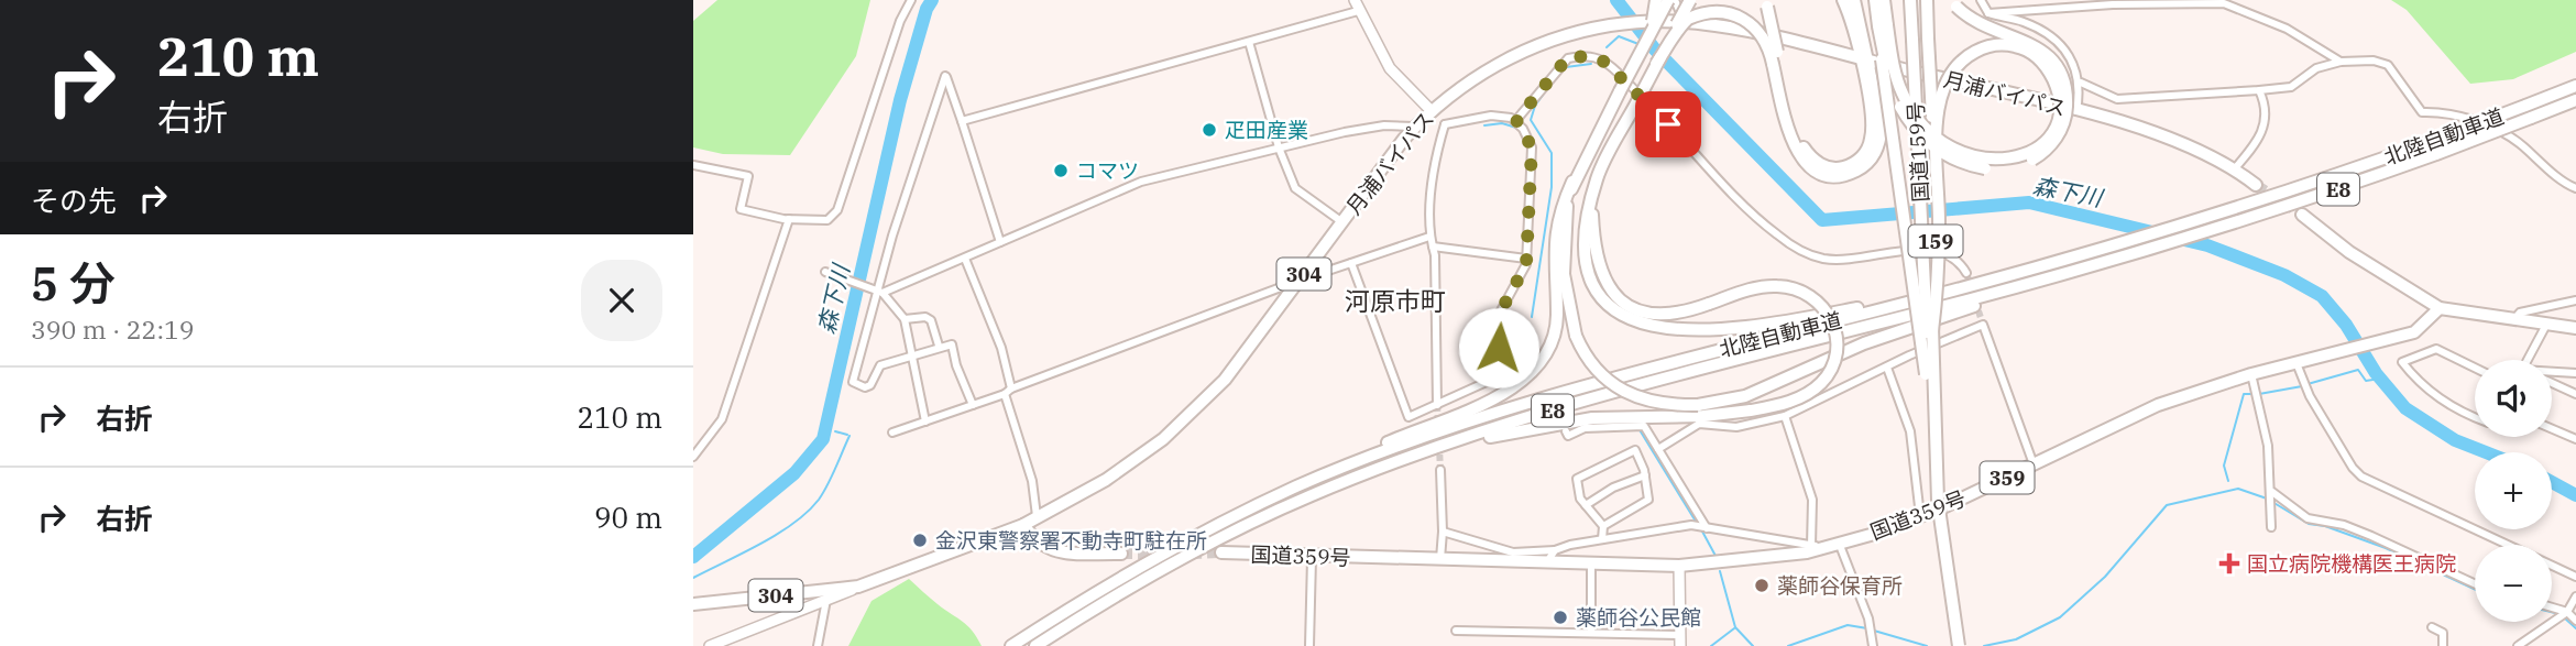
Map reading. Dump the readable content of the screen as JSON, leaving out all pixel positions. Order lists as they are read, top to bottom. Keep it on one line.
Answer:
{"streets":{"highway":["月浦バイパス","北陸自動車道","国道159号","E8","159","304","359","国道359号"]},"crossings":[["月浦バイパス","304"],["国道159号","159"]],"districts":["河原市町"],"water":["森下川"],"places":{"other":["疋田産業","コマツ","金沢東警察署不動寺町駐在所","薬師谷保育所","薬師谷公民館"],"health":["国立病院機構医王病院"]},"page":{"turn":["210 m","右折"],"then":"その先","heading":["5 分","390 m · 22:19"],"map_buttons":["+","−"],"list":[{"name":"右折","value":"210 m"},{"name":"右折","value":"90 m"}]}}
